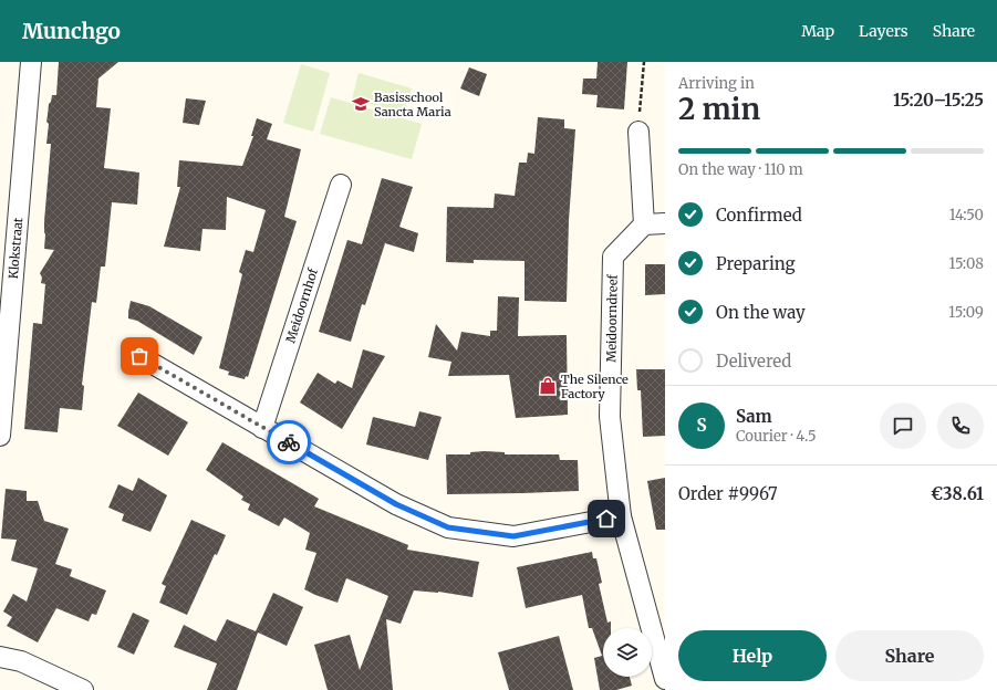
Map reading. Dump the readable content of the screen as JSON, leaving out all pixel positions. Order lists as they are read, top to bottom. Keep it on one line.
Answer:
{"streets":{"street":["Klokstraat","Meidoornhof","Meidoorndreef"]},"places":{"school or university":["Basisschool Sancta Maria"],"shop":["The Silence Factory"]},"page":{"header":"Munchgo","nav":["Map","Layers","Share"],"heading":["2 min","Arriving in","15:20–15:25"],"panel":["Sam","Courier · 4.5","Order #9967","€38.61"],"bar":"On the way · 110 m","list":[["Confirmed","14:50"],["Preparing","15:08"],["On the way","15:09"],"Delivered"],"round":"S","buttons":["Help","Share"]}}
